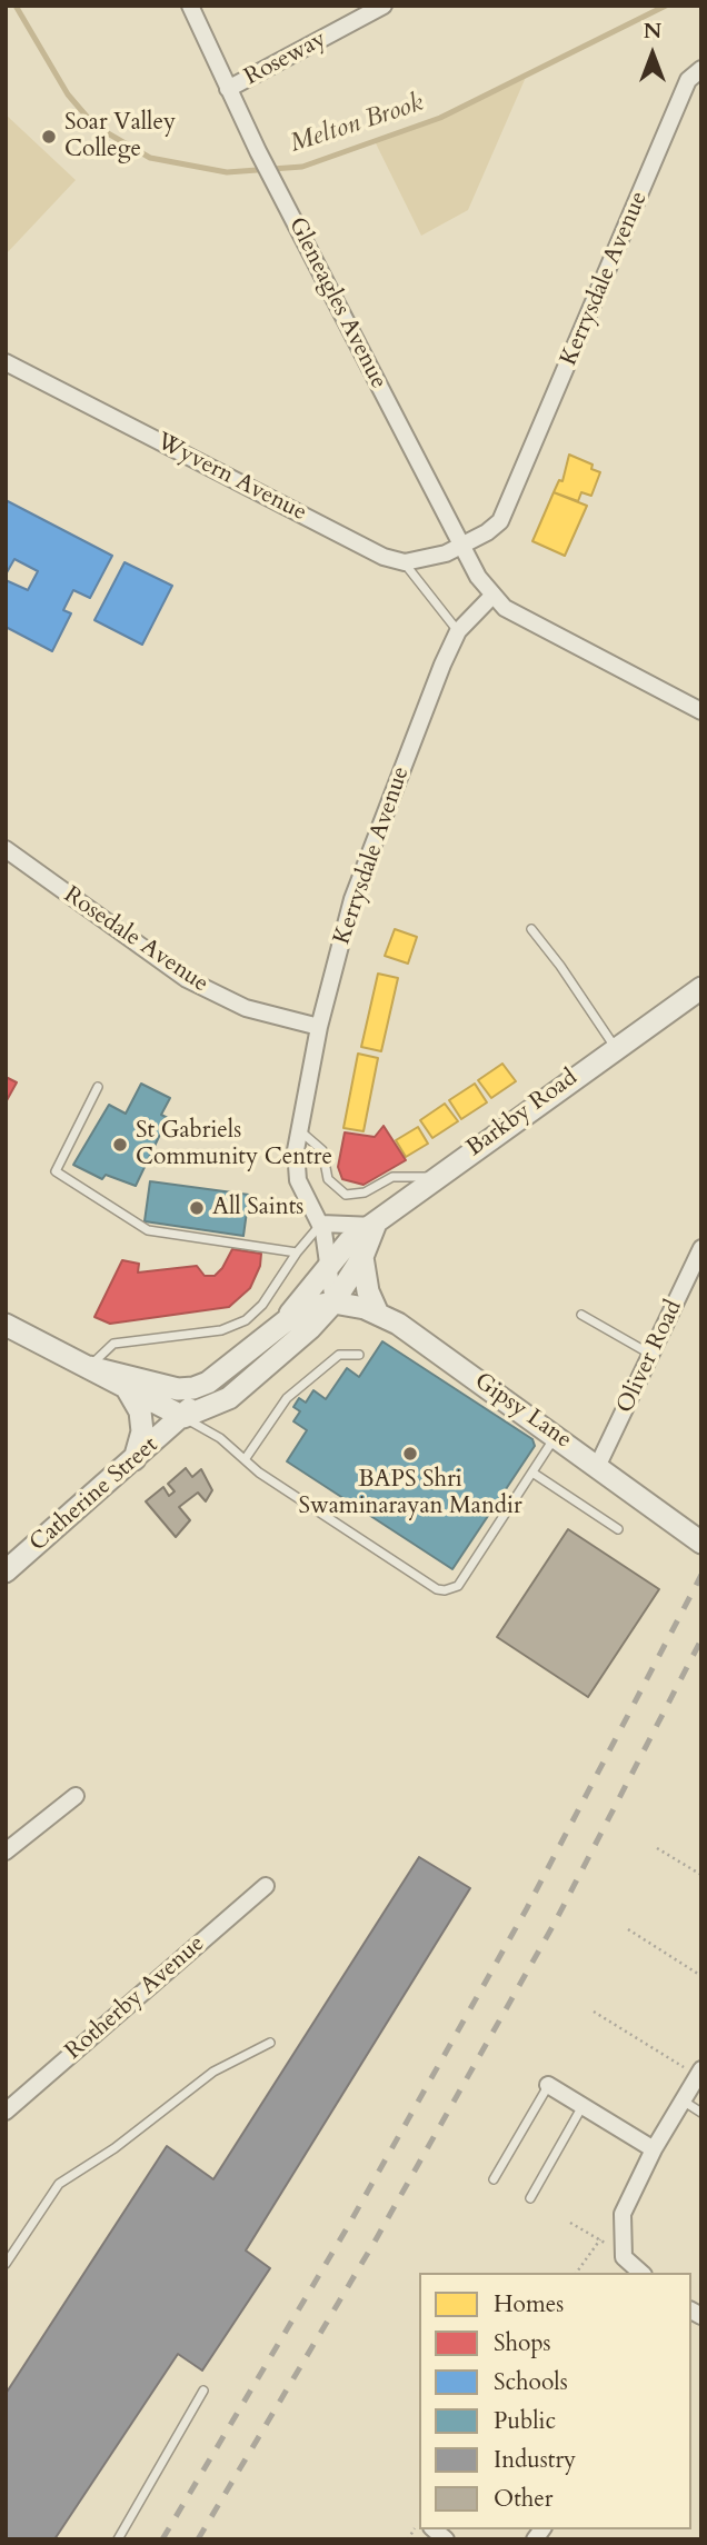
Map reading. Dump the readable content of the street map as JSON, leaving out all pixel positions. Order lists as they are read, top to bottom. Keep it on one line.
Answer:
{"streets":{"street":["Roseway","Kerrysdale Avenue","Gleneagles Avenue","Wyvern Avenue","Rosedale Avenue","Barkby Road","Oliver Road","Gipsy Lane","Catherine Street","Rotherby Avenue"]},"crossings":[["Roseway","Gleneagles Avenue"],["Kerrysdale Avenue","Gleneagles Avenue"],["Kerrysdale Avenue","Rosedale Avenue"],["Kerrysdale Avenue","Barkby Road"],["Kerrysdale Avenue","Gipsy Lane"],["Barkby Road","Gipsy Lane"],["Oliver Road","Gipsy Lane"],["Gipsy Lane","Catherine Street"]],"water":["Melton Brook"],"places":["Soar Valley College","St Gabriels Community Centre","All Saints","BAPS Shri Swaminarayan Mandir"],"legend":["Homes","Shops","Schools","Public","Industry","Other"],"north":"top"}
